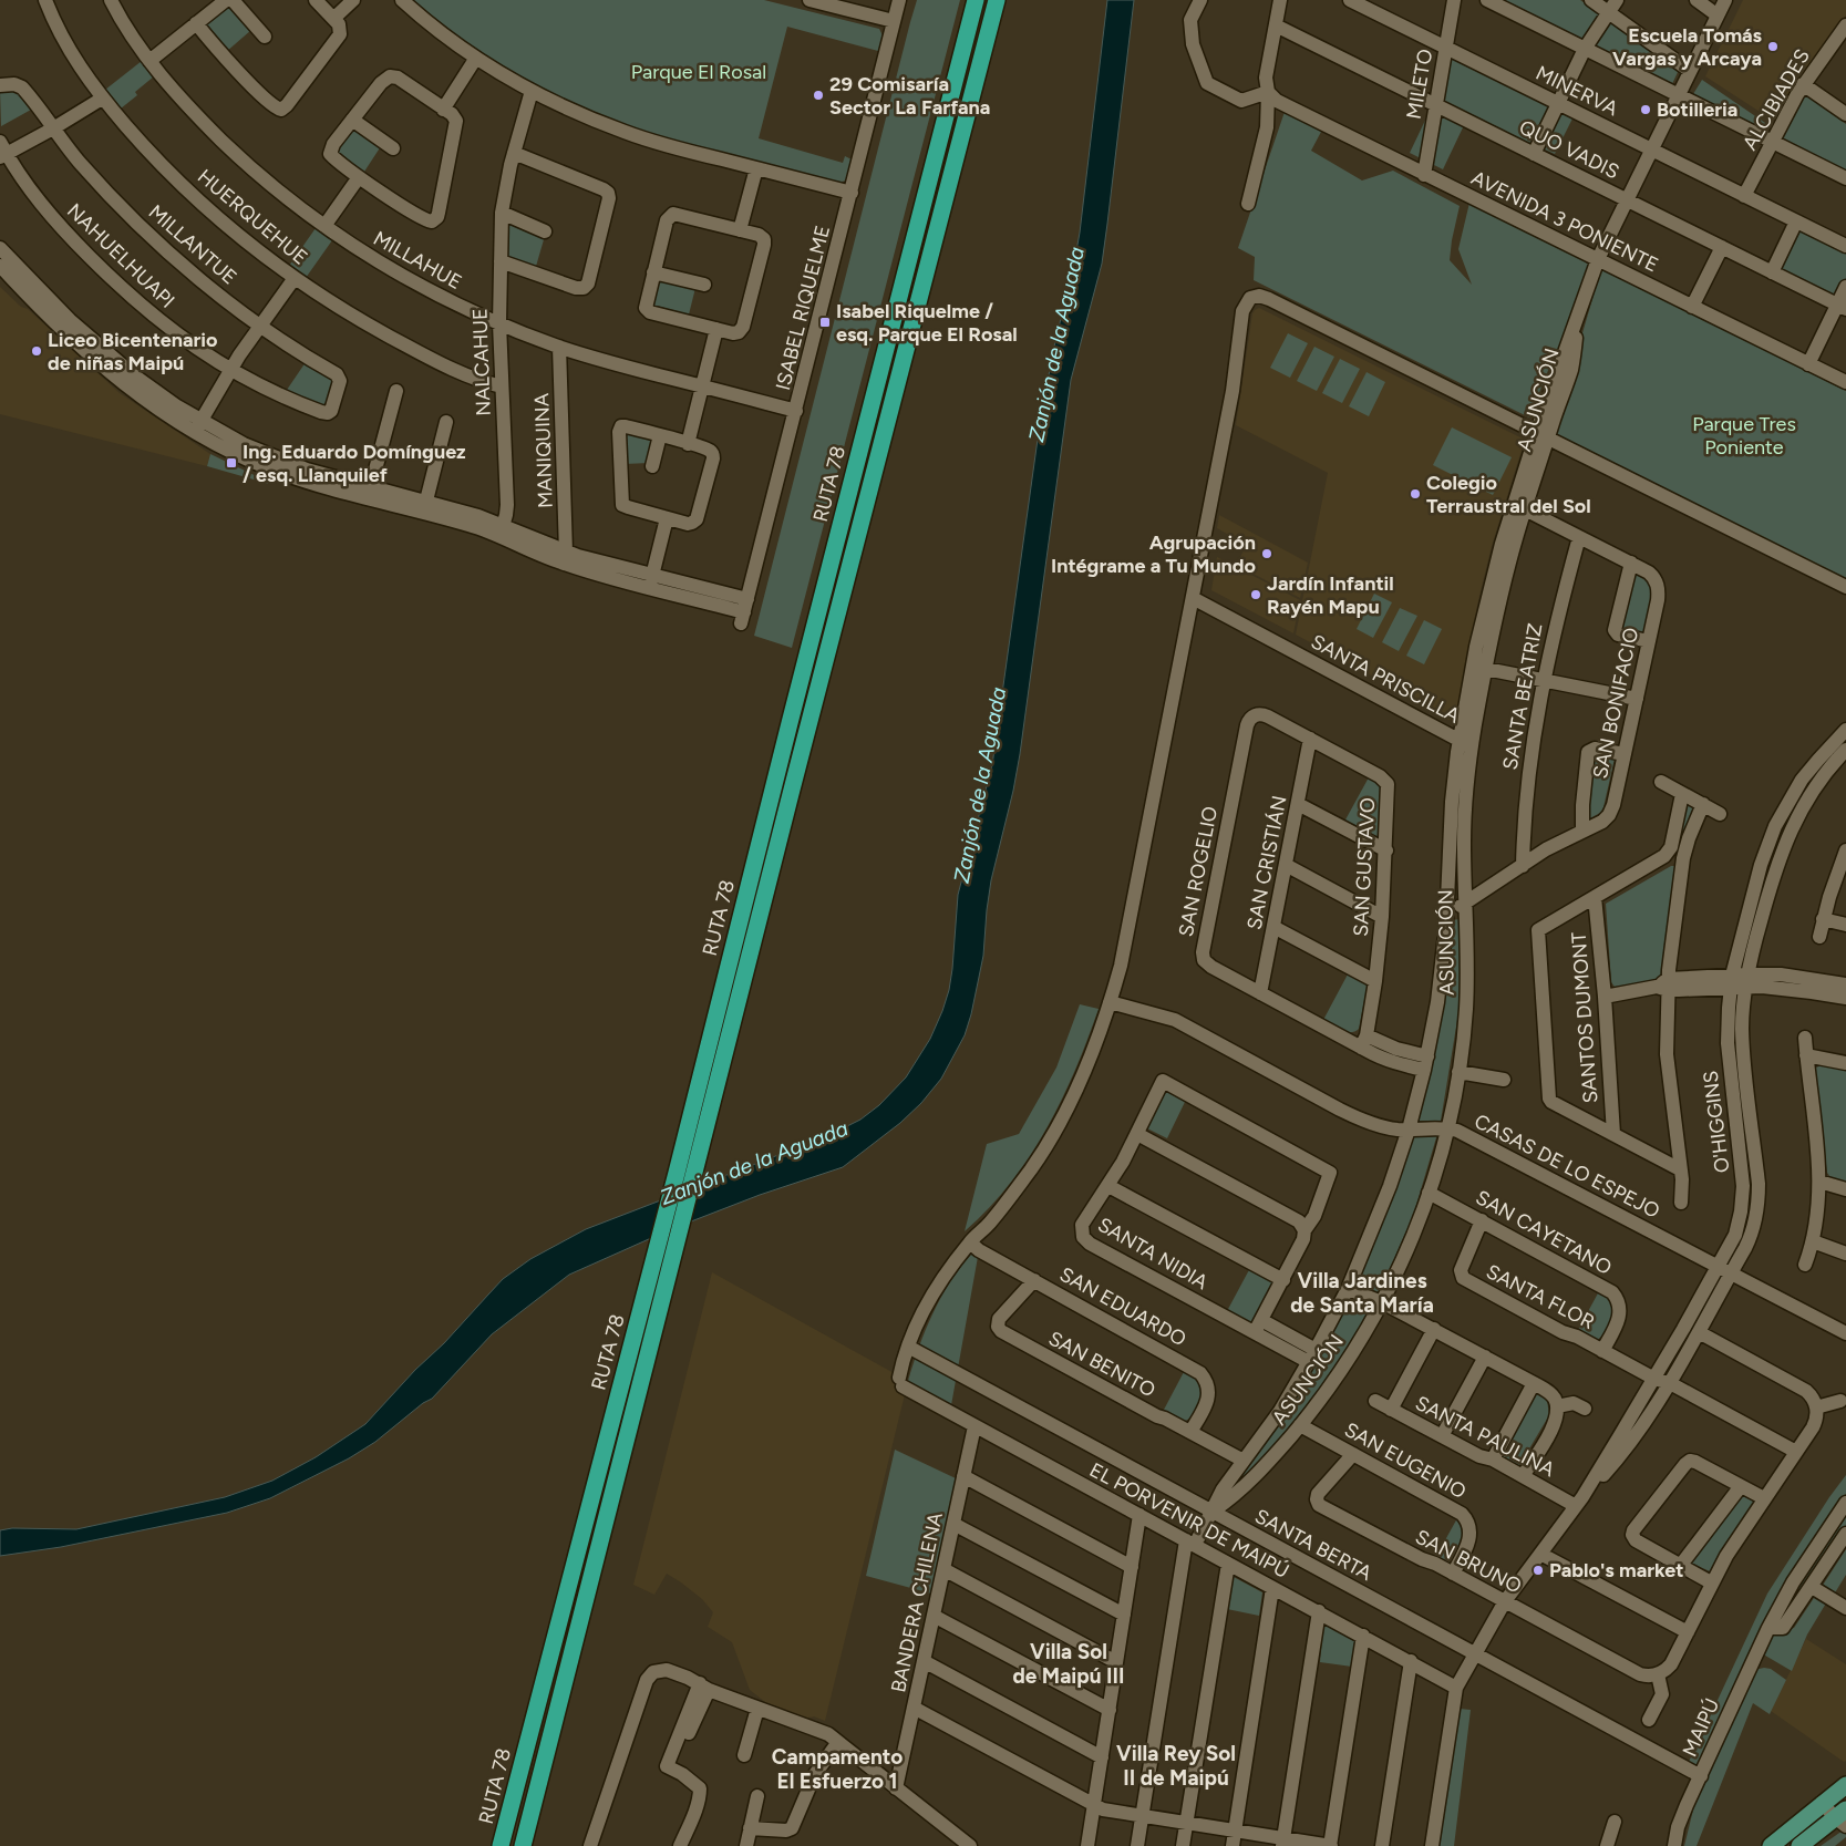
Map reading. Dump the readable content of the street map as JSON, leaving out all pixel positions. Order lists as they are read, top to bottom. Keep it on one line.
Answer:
{"streets":{"highway":["RUTA 78"],"street":["MILETO","MINERVA","ALCIBIADES","QUO VADIS","HUERQUEHUE","AVENIDA 3 PONIENTE","MILLANTUE","NAHUELHUAPI","MILLAHUE","ISABEL RIQUELME","NALCAHUE","ASUNCIÓN","MANIQUINA","SANTA PRISCILLA","SANTA BEATRIZ","SAN BONIFACIO","SAN CRISTIÁN","SAN GUSTAVO","SAN ROGELIO","SANTOS DUMONT","O'HIGGINS","CASAS DE LO ESPEJO","SAN CAYETANO","SANTA NIDIA","SANTA FLOR","SAN EDUARDO","SAN BENITO","SANTA PAULINA","SAN EUGENIO","EL PORVENIR DE MAIPÚ","SANTA BERTA","SAN BRUNO","BANDERA CHILENA","MAIPÚ"]},"crossings":[["MILETO","MINERVA"],["MILETO","QUO VADIS"],["MILETO","AVENIDA 3 PONIENTE"],["MINERVA","ALCIBIADES"],["MINERVA","ASUNCIÓN"],["QUO VADIS","ASUNCIÓN"],["HUERQUEHUE","NALCAHUE"],["AVENIDA 3 PONIENTE","ASUNCIÓN"],["MILLANTUE","NAHUELHUAPI"],["MILLAHUE","ISABEL RIQUELME"],["MILLAHUE","NALCAHUE"],["MILLAHUE","MANIQUINA"],["ASUNCIÓN","SANTA PRISCILLA"],["ASUNCIÓN","SAN BONIFACIO"],["ASUNCIÓN","SAN ROGELIO"],["ASUNCIÓN","CASAS DE LO ESPEJO"],["ASUNCIÓN","SAN CAYETANO"],["ASUNCIÓN","SANTA NIDIA"],["ASUNCIÓN","SAN BENITO"],["ASUNCIÓN","SAN EUGENIO"],["ASUNCIÓN","EL PORVENIR DE MAIPÚ"],["ASUNCIÓN","SANTA BERTA"],["SANTA BEATRIZ","SAN BONIFACIO"],["SAN CRISTIÁN","SAN GUSTAVO"],["SAN CRISTIÁN","SAN ROGELIO"],["SAN GUSTAVO","SAN ROGELIO"],["O'HIGGINS","CASAS DE LO ESPEJO"],["O'HIGGINS","SANTA FLOR"],["O'HIGGINS","SANTA PAULINA"],["O'HIGGINS","EL PORVENIR DE MAIPÚ"],["O'HIGGINS","SANTA BERTA"],["O'HIGGINS","SAN BRUNO"],["SAN CAYETANO","SANTA FLOR"],["SAN EDUARDO","SAN BENITO"],["SAN EUGENIO","SAN BRUNO"],["EL PORVENIR DE MAIPÚ","SANTA BERTA"],["EL PORVENIR DE MAIPÚ","BANDERA CHILENA"],["SANTA BERTA","MAIPÚ"]],"districts":["Villa Jardines de Santa María","Villa Sol de Maipú III","Villa Rey Sol II de Maipú","Campamento El Esfuerzo 1"],"water":["Zanjón de la Aguada"],"parks":["Parque El Rosal","Parque Tres Poniente"],"places":{"other":["Escuela Tomás Vargas y Arcaya","29 Comisaría Sector La Farfana","Botilleria","Liceo Bicentenario de niñas Maipú","Colegio Terraustral del Sol","Agrupación Intégrame a Tu Mundo","Jardín Infantil Rayén Mapu","Pablo's market"],"transit":["Isabel Riquelme / esq. Parque El Rosal","Ing. Eduardo Domínguez / esq. Llanquilef"]}}
